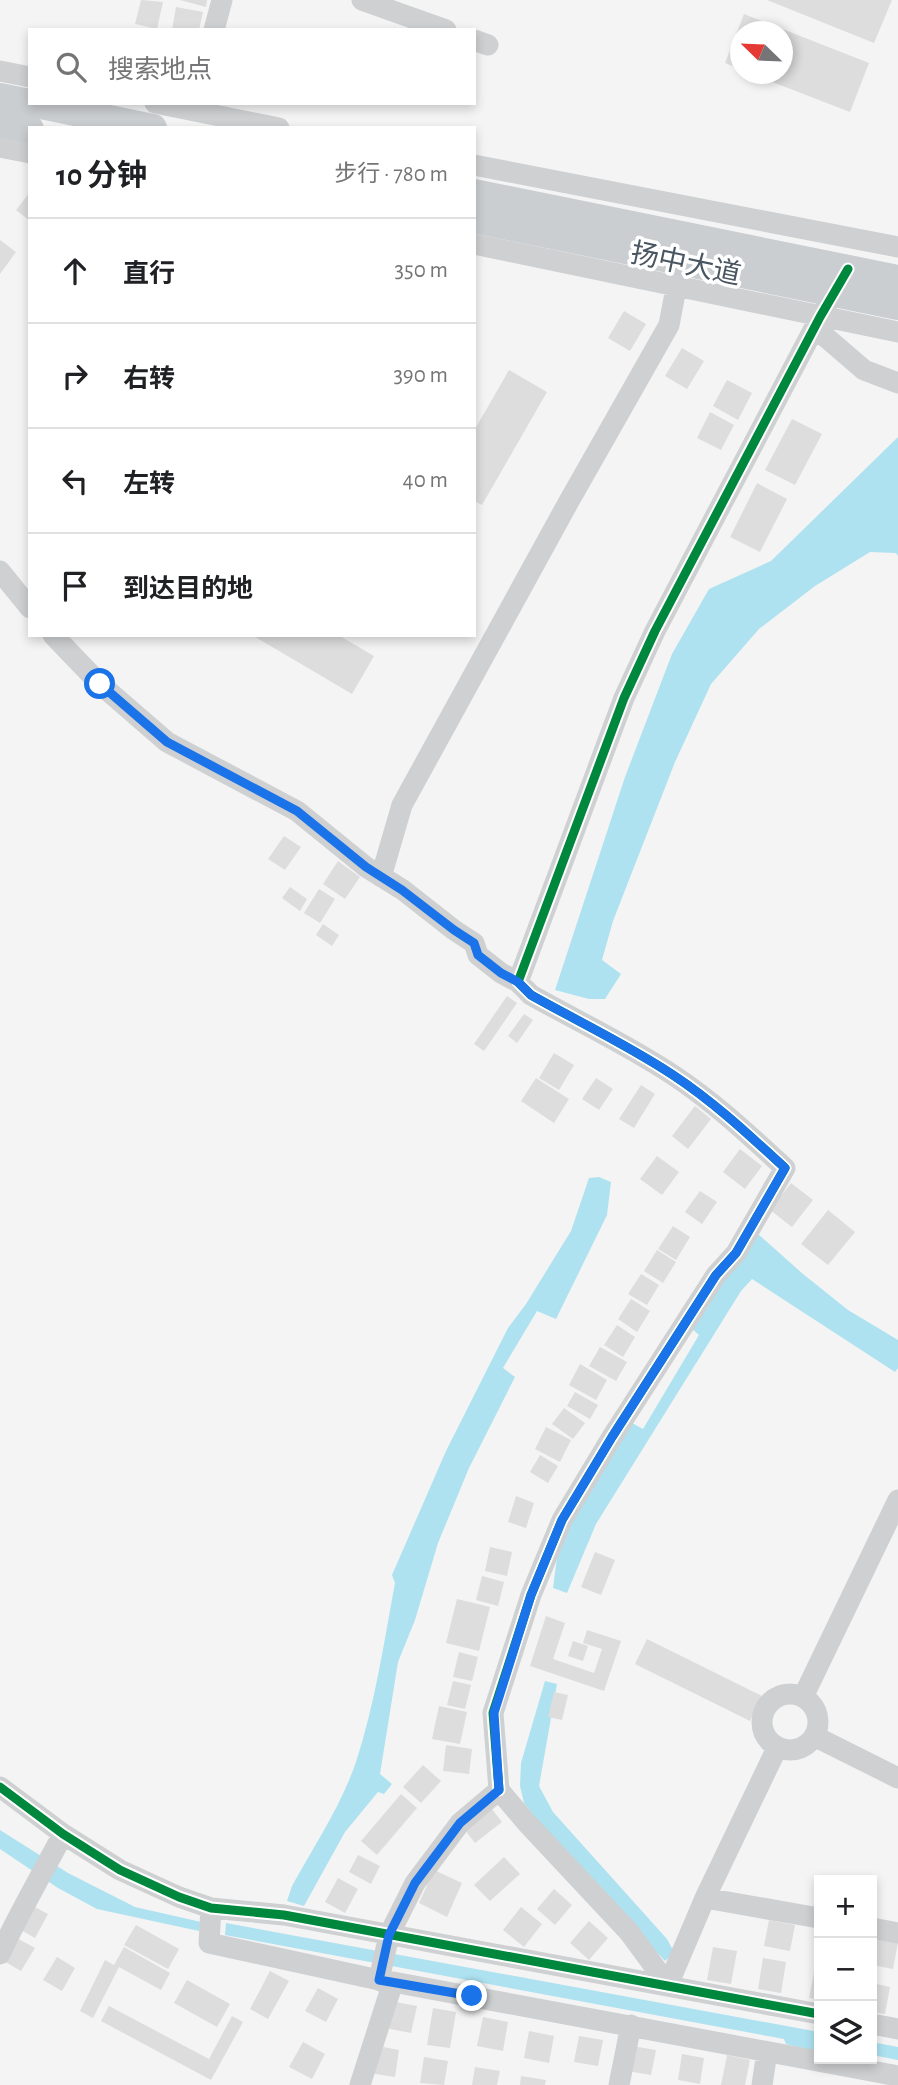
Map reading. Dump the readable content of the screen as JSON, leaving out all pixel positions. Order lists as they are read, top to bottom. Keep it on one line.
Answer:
{"streets":{"main road":["扬中大道"]},"north":"top left","page":{"search":"搜索地点","heading":["10 分钟","步行 · 780 m"],"list":[["直行","350 m"],["右转","390 m"],["左转","40 m"],"到达目的地"],"map_buttons":["+","−"]}}
